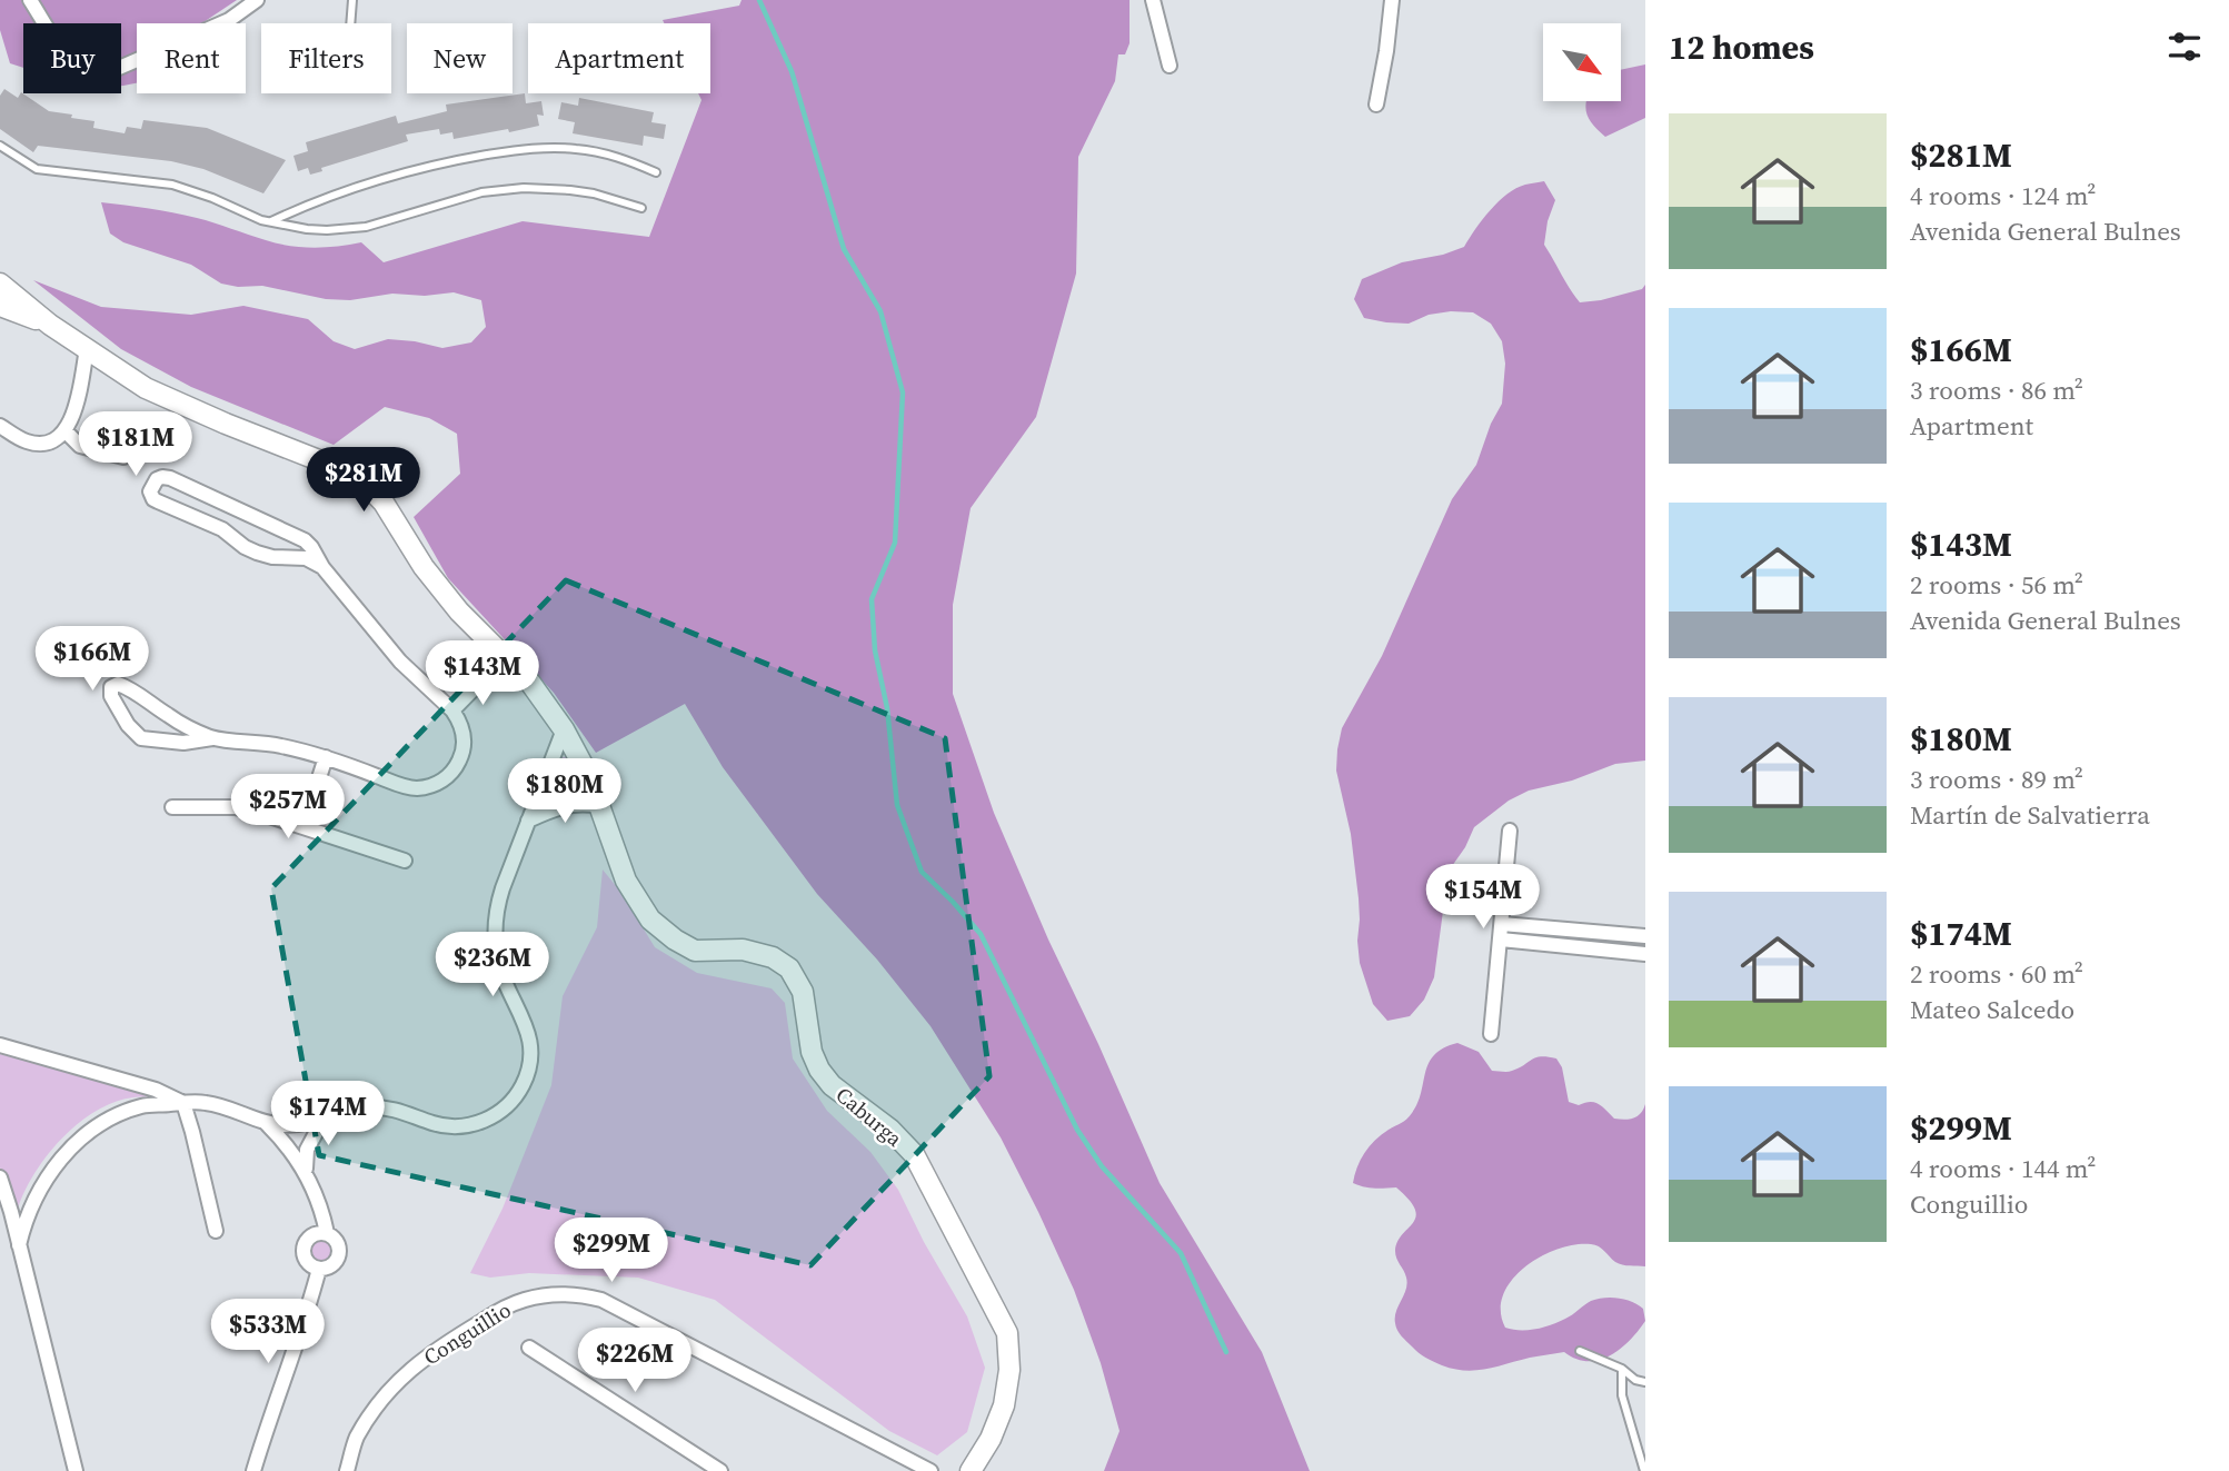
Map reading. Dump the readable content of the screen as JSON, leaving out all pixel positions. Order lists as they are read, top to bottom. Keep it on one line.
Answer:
{"streets":{"street":["Caburga","Conguillio"]},"north":"bottom right","page":{"heading":"12 homes","chip":["Buy","Rent","Filters","New","Apartment"],"list":[{"name":"$281M","note":"4 rooms · 124 m² · Avenida General Bulnes"},{"name":"$166M","note":"3 rooms · 86 m² · Apartment"},{"name":"$143M","note":"2 rooms · 56 m² · Avenida General Bulnes"},{"name":"$180M","note":"3 rooms · 89 m² · Martín de Salvatierra"},{"name":"$174M","note":"2 rooms · 60 m² · Mateo Salcedo"},{"name":"$299M","note":"4 rooms · 144 m² · Conguillio"}],"price":["$181M","$281M","$166M","$143M","$180M","$257M","$154M","$236M","$174M","$299M","$533M","$226M"]}}
